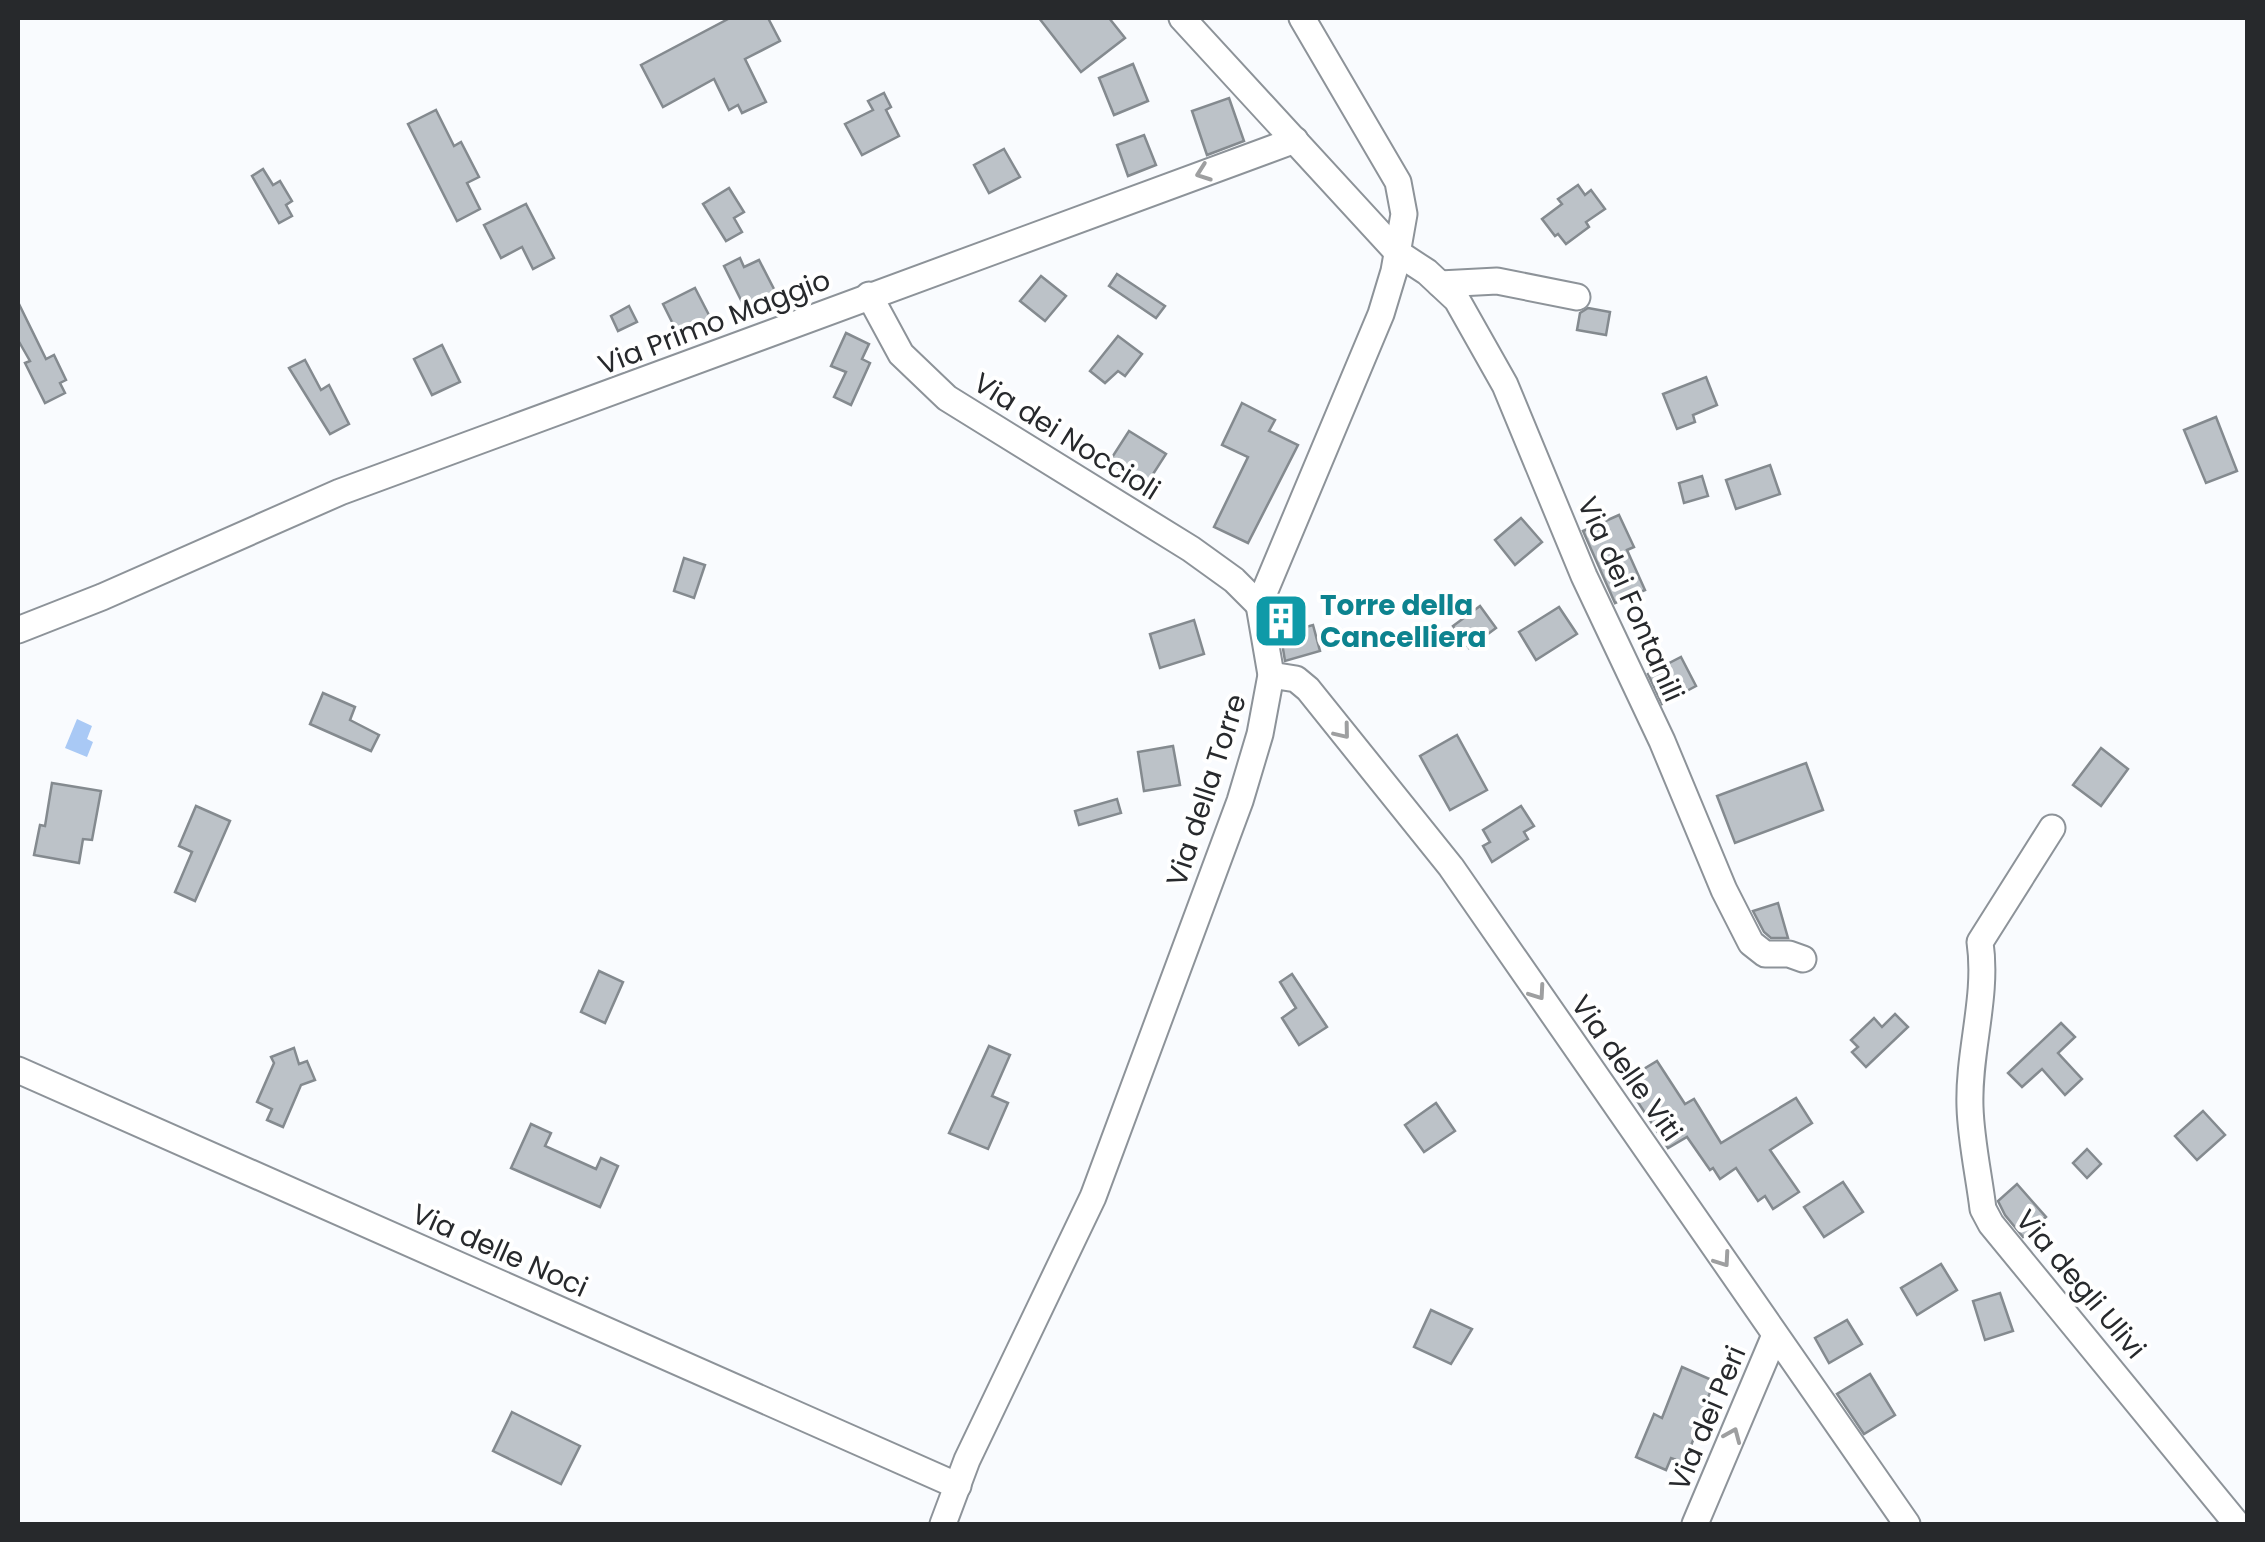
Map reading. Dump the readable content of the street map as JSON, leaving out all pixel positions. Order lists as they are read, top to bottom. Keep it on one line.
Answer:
{"streets":{"street":["Via Primo Maggio","Via dei Noccioli","Via dei Fontanili","Via della Torre","Via delle Viti","Via delle Noci","Via degli Ulivi","Via dei Peri"]},"crossings":[["Via Primo Maggio","Via dei Noccioli"],["Via dei Noccioli","Via della Torre"],["Via della Torre","Via delle Viti"],["Via della Torre","Via delle Noci"],["Via delle Viti","Via dei Peri"]],"one_way":["Via delle Viti","Via dei Peri"],"places":{"building":["Torre della Cancelliera"]}}
